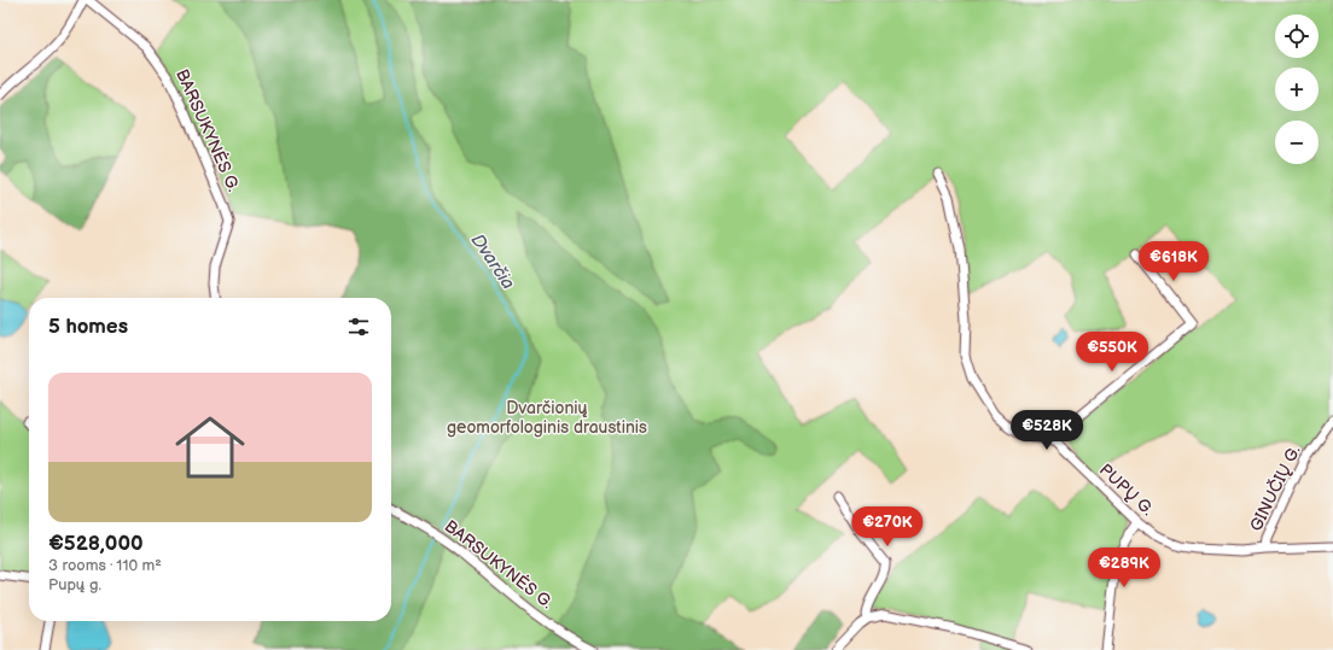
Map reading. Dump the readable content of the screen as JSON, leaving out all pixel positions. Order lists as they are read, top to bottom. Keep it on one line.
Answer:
{"streets":{"street":["BARSUKYNĖS G.","GINUČIŲ G.","PUPŲ G."]},"crossings":[["GINUČIŲ G.","PUPŲ G."]],"water":["Dvarčia"],"parks":["Dvarčionių geomorfologinis draustinis"],"page":{"map_buttons":["+","−"],"price":["€618K","€550K","€528K","€270K","€289K"],"heading":"5 homes","list":[{"name":"€528,000","note":"3 rooms · 110 m² · Pupų g."}]}}
